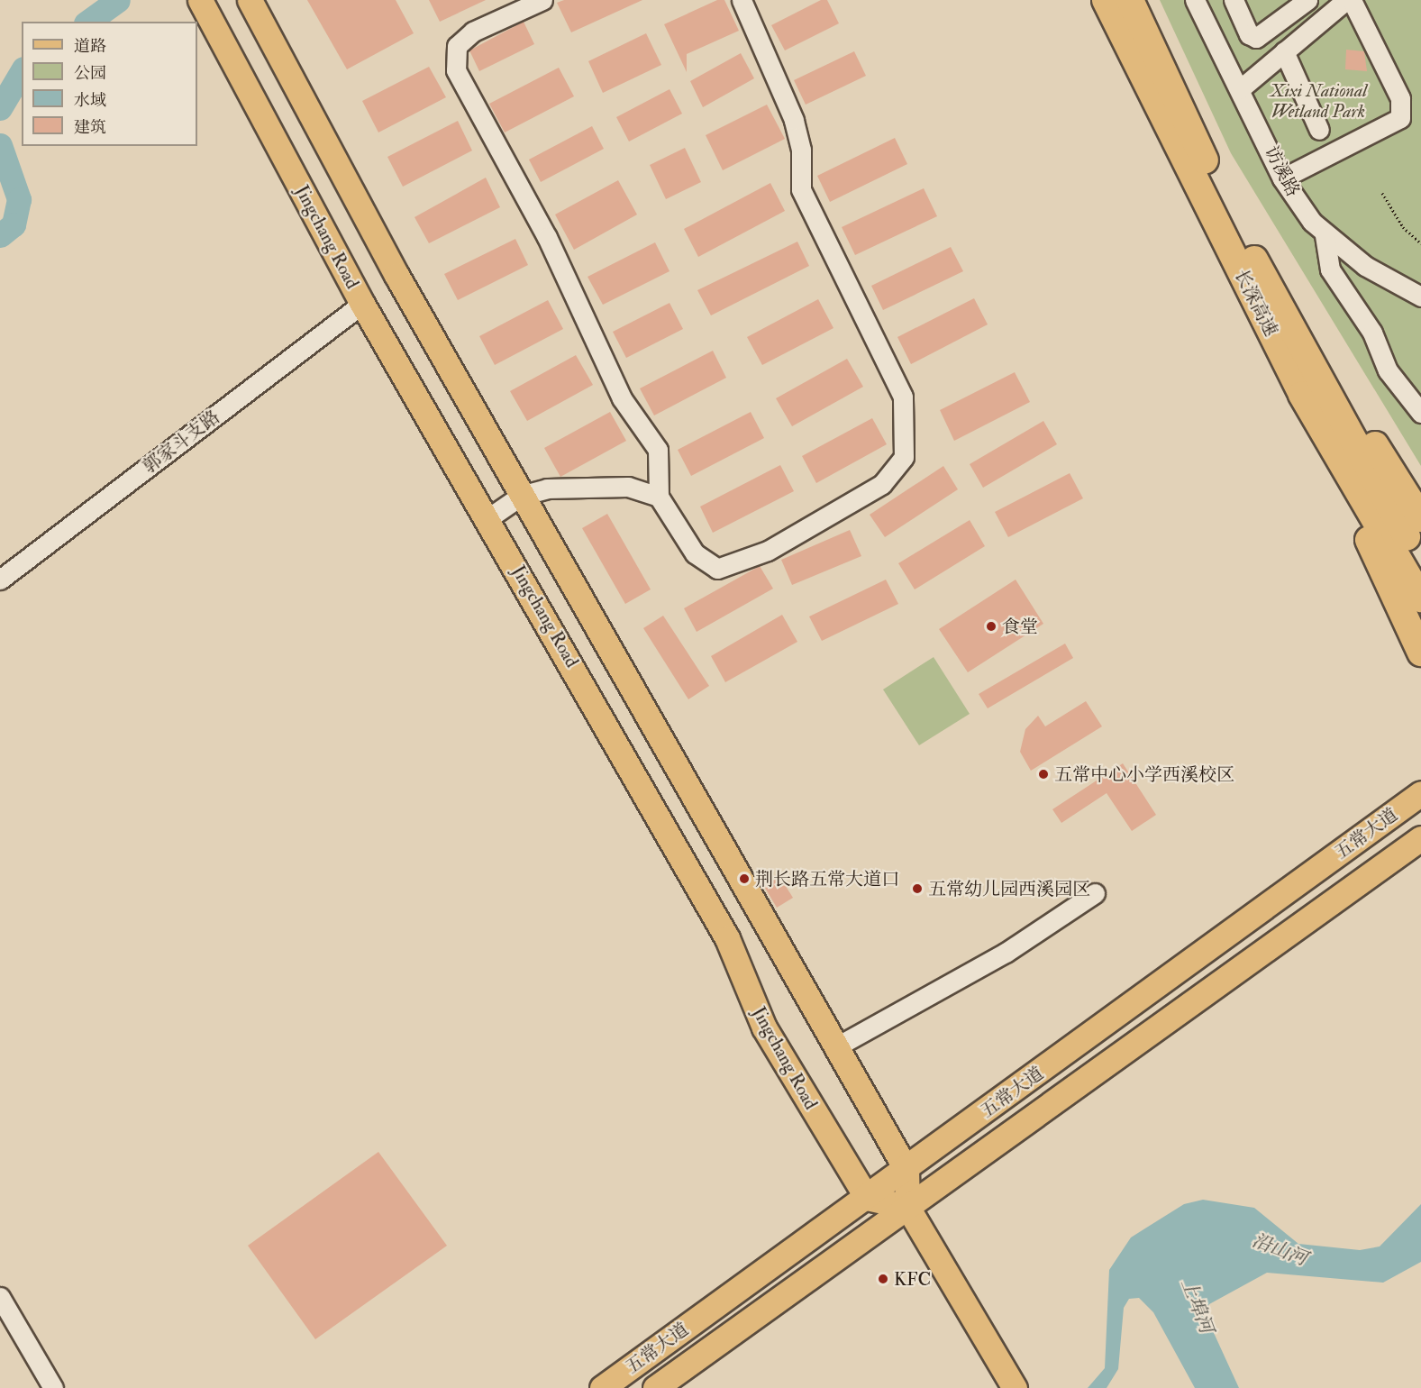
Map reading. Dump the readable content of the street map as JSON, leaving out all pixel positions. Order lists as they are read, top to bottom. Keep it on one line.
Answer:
{"streets":{"highway":["长深高速"],"main road":["Jingchang Road","五常大道"],"street":["访溪路","郭家斗支路"]},"crossings":[["Jingchang Road","郭家斗支路"],["Jingchang Road","五常大道"]],"water":["沿山河","上埠河"],"parks":["Xixi National Wetland Park"],"places":["食堂","五常中心小学西溪校区","荆长路五常大道口","五常幼儿园西溪园区","KFC"],"legend":["道路","公园","水域","建筑"]}
